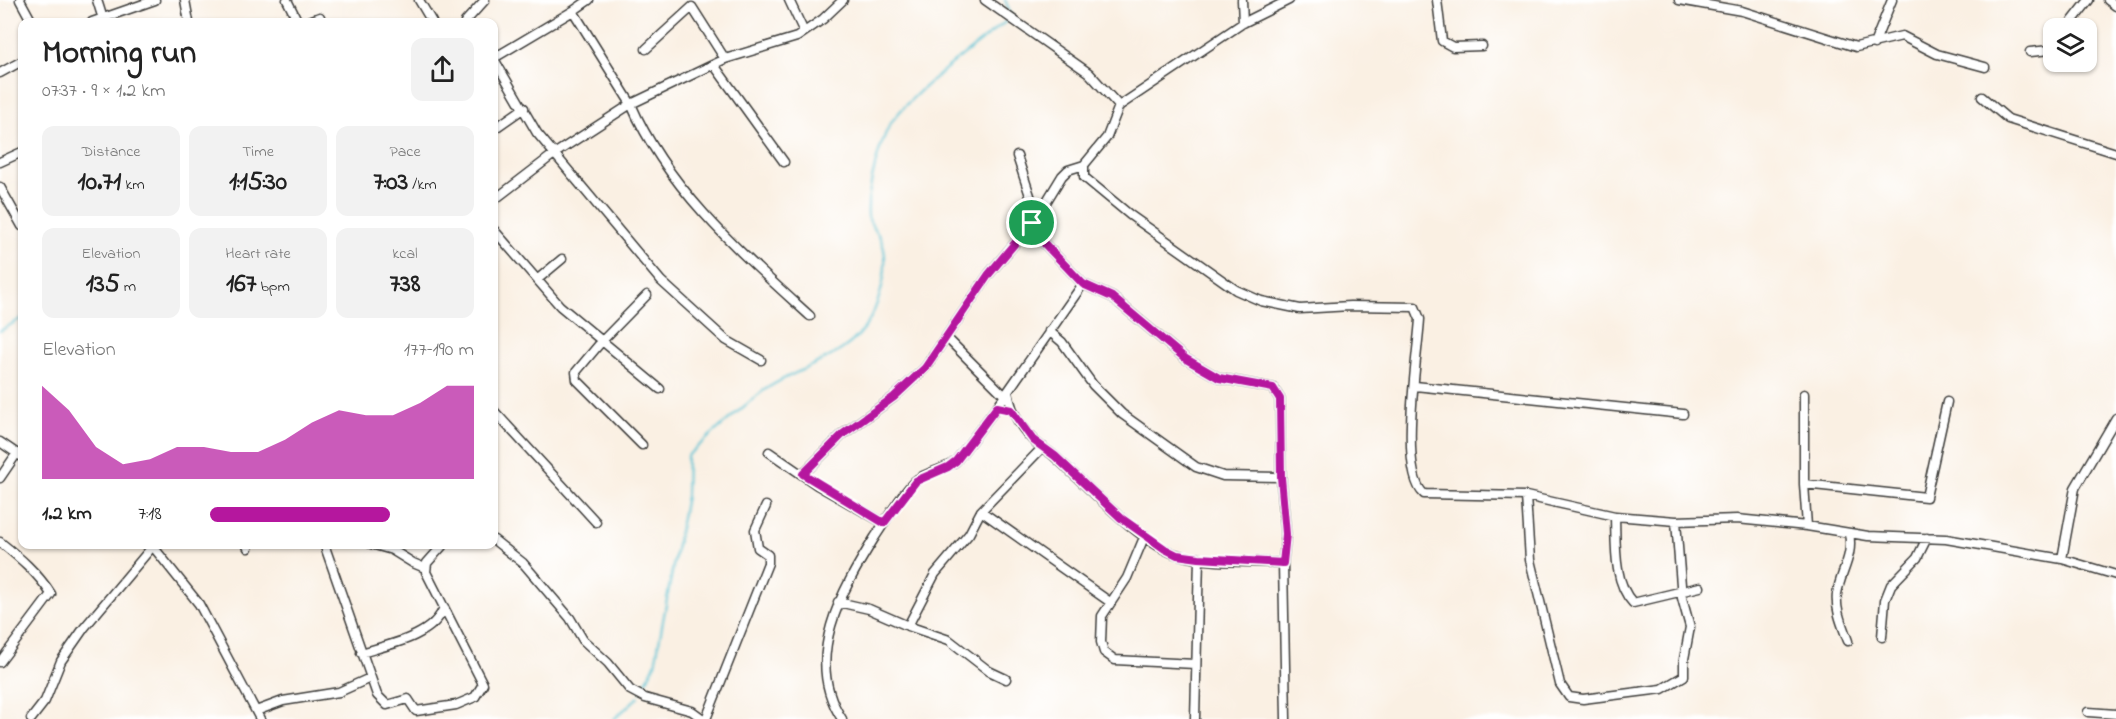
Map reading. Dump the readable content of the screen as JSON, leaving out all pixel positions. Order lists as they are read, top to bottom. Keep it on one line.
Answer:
{"page":{"heading":["Morning run","07:37 · 9 × 1.2 km"],"stats":[["Distance","10.71 km"],["Time","1:15:30"],["Pace","7:03 /km"],["Elevation","135 m"],["Heart rate","167 bpm"],["kcal","738"]],"chart":["Elevation","177–190 m"],"list":[{"name":"1.2 km","note":"7:18"}]}}
